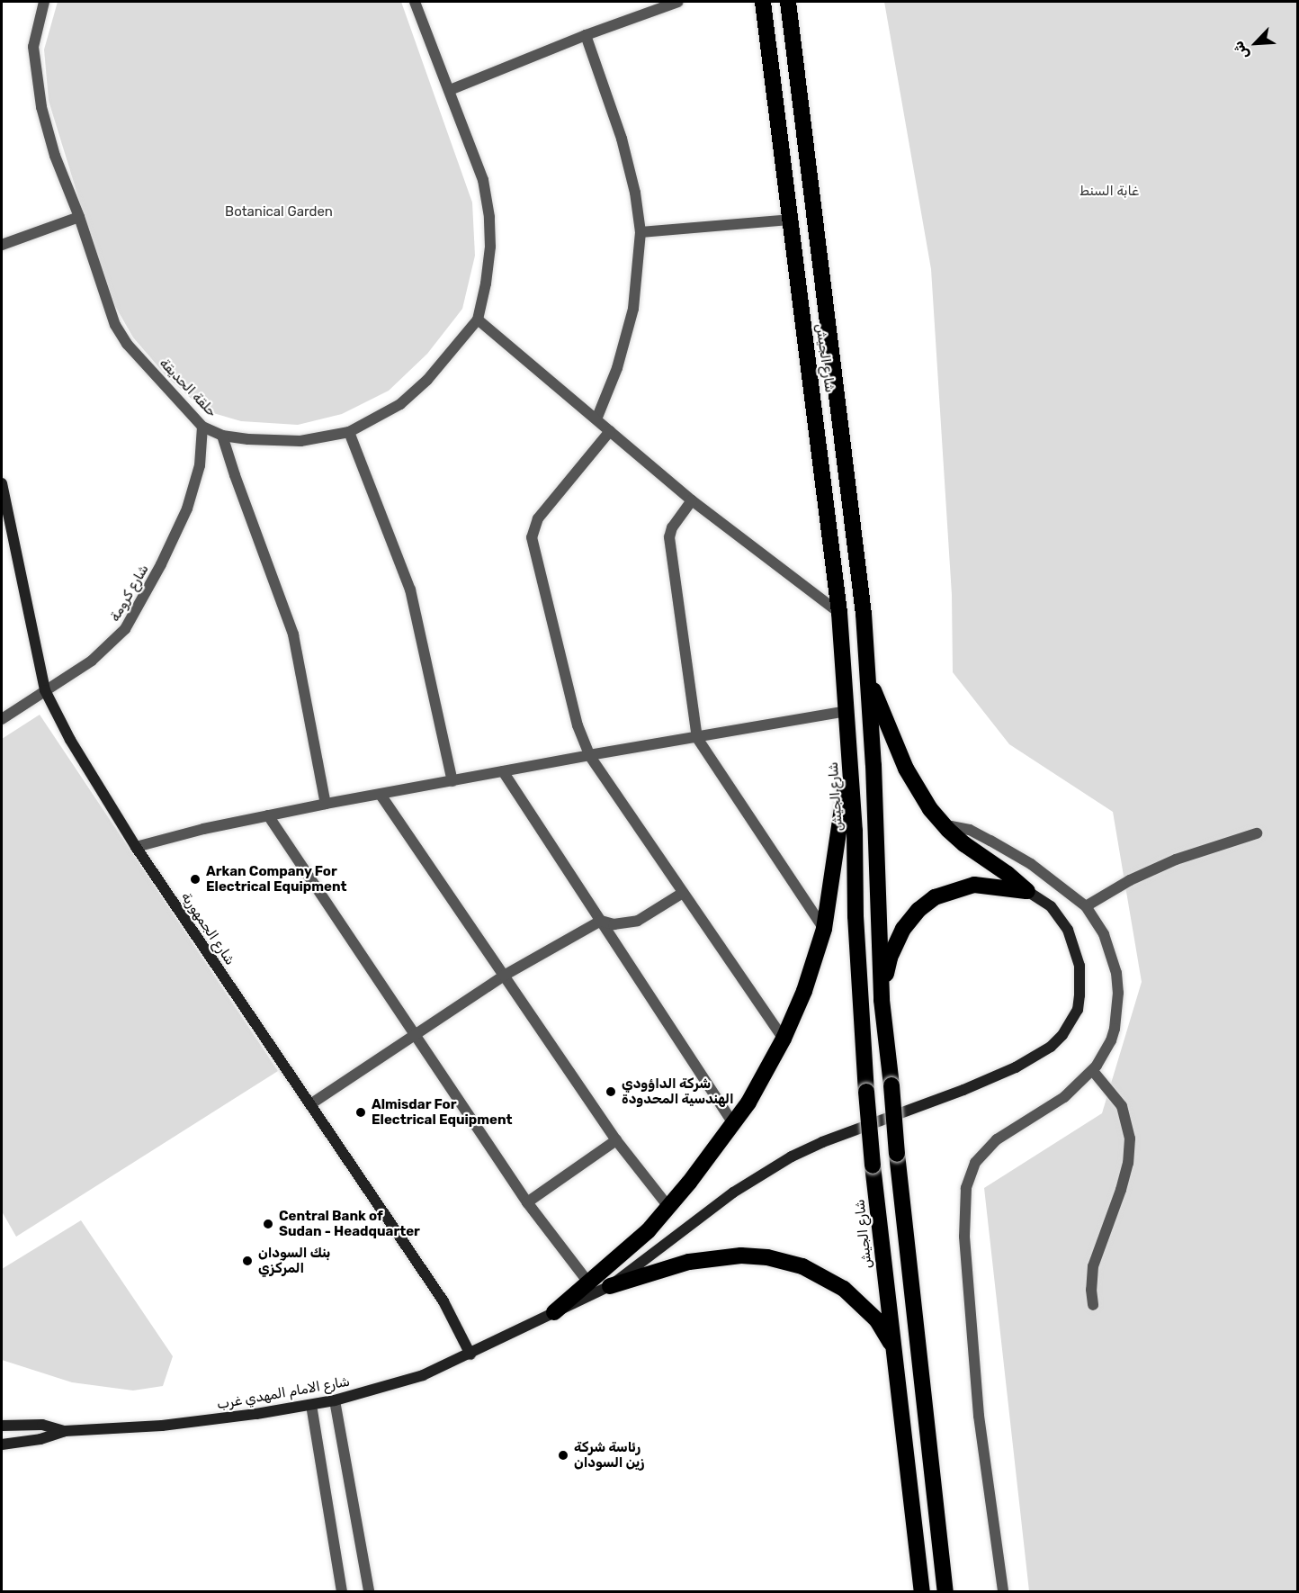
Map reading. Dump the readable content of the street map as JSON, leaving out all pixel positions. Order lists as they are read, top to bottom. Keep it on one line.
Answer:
{"streets":{"highway":["شارع الجيش"],"main road":["شارع الجمهورية","شارع الامام المهدي غرب"],"street":["حلقة الحديقة","شارع كرومة"]},"crossings":[["حلقة الحديقة","شارع كرومة"],["شارع كرومة","شارع الجمهورية"],["شارع الجمهورية","شارع الامام المهدي غرب"]],"parks":["غابة السنط","Botanical Garden"],"places":["Arkan Company For Electrical Equipment","شركة الداؤودي الهندسية المحدودة","Almisdar For Electrical Equipment","Central Bank of Sudan - Headquarter","بنك السودان المركزي","رئاسة شركة زين السودان"],"north":"bottom left"}
